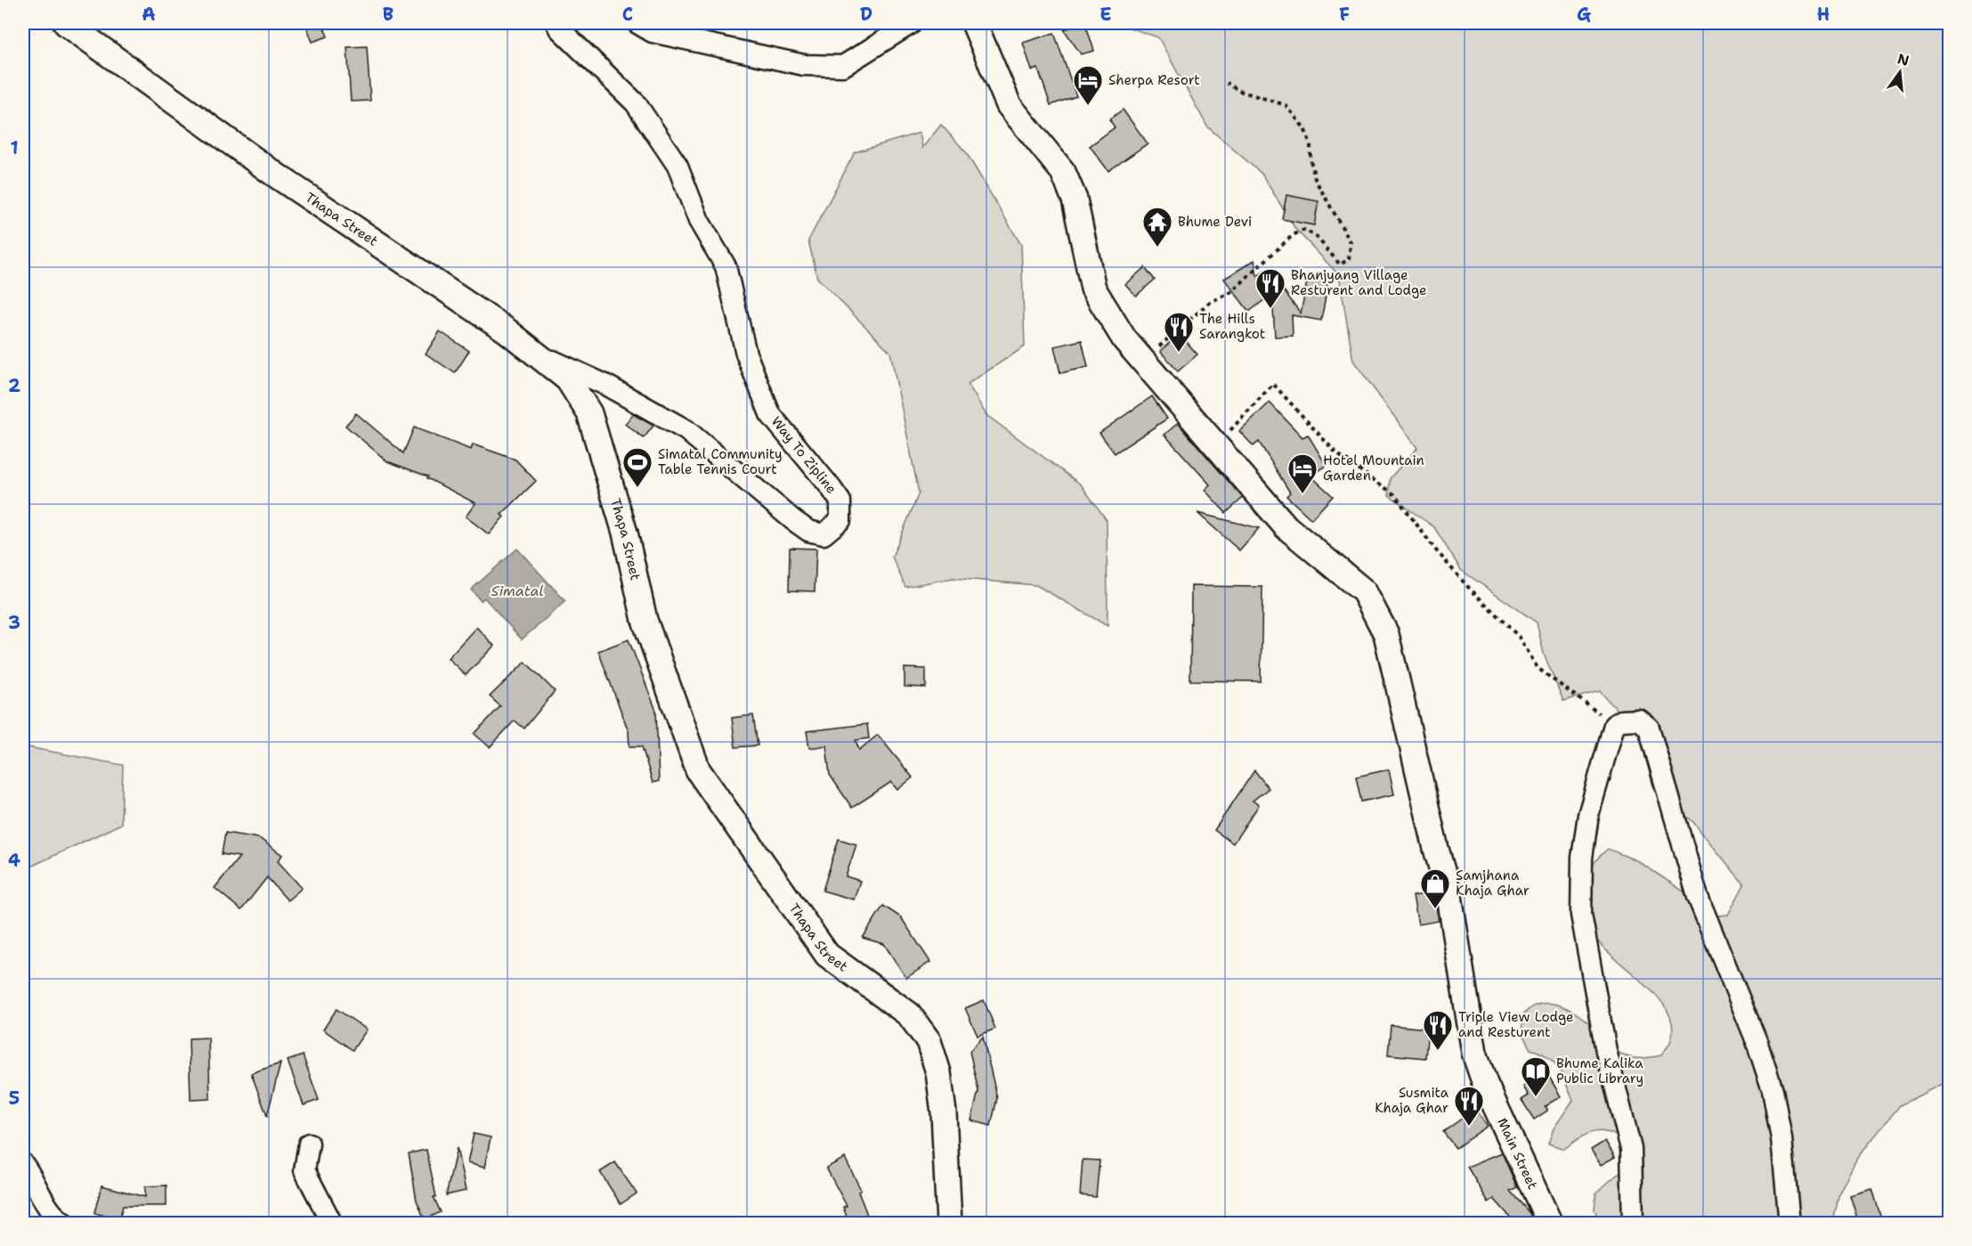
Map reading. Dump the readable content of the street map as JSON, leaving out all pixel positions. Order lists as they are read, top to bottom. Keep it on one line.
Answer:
{"streets":{"street":["Thapa Street","Way To Zipline","Main Street"]},"crossings":[["Thapa Street","Way To Zipline"]],"water":["Simatal"],"places":{"hotel":["Sherpa Resort","Hotel Mountain Garden"],"temple":["Bhume Devi"],"restaurant":["Bhanjyang Village Resturent and Lodge","The Hills Sarangkot","Triple View Lodge and Resturent","Susmita Khaja Ghar"],"sports":["Simatal Community Table Tennis Court"],"shop":["Samjhana Khaja Ghar"],"library":["Bhume Kalika Public Library"]},"north":"top","grid":{"columns":["A","B","C","D","E","F","G","H"],"rows":["1","2","3","4","5"]}}
